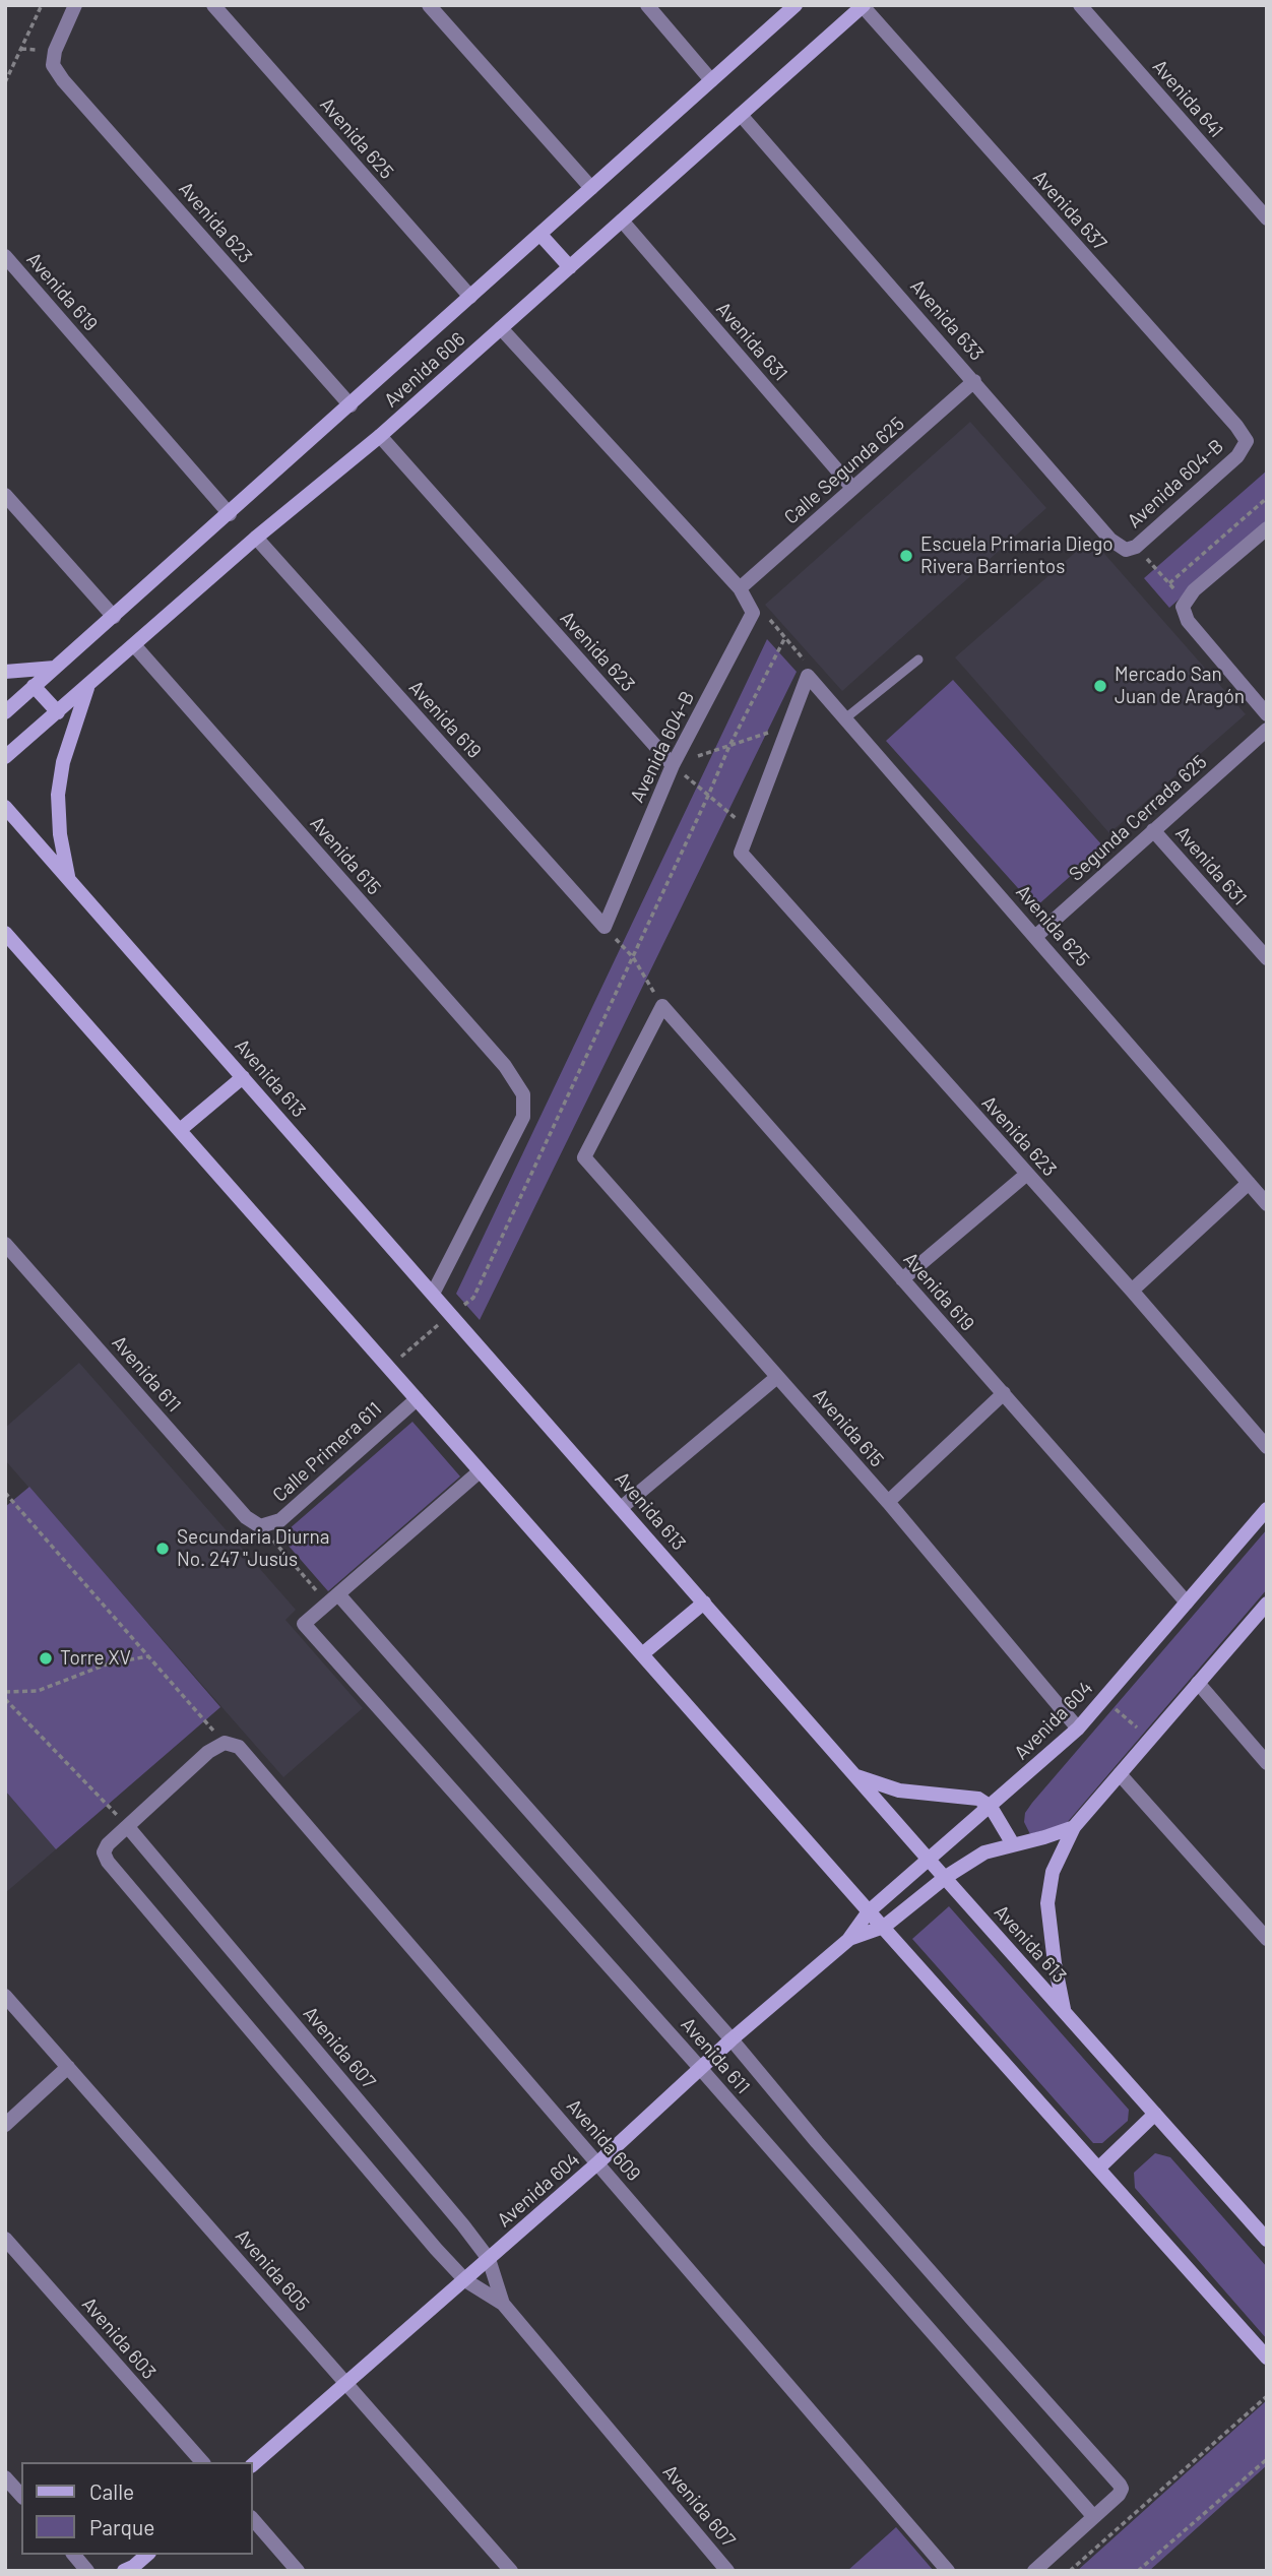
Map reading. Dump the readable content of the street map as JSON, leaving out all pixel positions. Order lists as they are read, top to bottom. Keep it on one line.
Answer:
{"streets":{"street":["Avenida 641","Avenida 625","Avenida 637","Avenida 623","Avenida 619","Avenida 633","Avenida 631","Avenida 606","Calle Segunda 625","Avenida 604-B","Segunda Cerrada 625","Avenida 615","Avenida 613","Avenida 611","Calle Primera 611","Avenida 604","Avenida 607","Avenida 609","Avenida 605","Avenida 603"]},"crossings":[["Avenida 625","Avenida 606"],["Avenida 625","Segunda Cerrada 625"],["Avenida 637","Avenida 606"],["Avenida 637","Avenida 604-B"],["Avenida 623","Avenida 606"],["Avenida 623","Avenida 604-B"],["Avenida 619","Avenida 606"],["Avenida 619","Avenida 604-B"],["Avenida 619","Avenida 615"],["Avenida 619","Avenida 604"],["Avenida 633","Avenida 606"],["Avenida 633","Calle Segunda 625"],["Avenida 633","Avenida 604-B"],["Avenida 631","Avenida 606"],["Avenida 631","Calle Segunda 625"],["Avenida 631","Segunda Cerrada 625"],["Avenida 606","Avenida 615"],["Avenida 615","Avenida 613"],["Avenida 615","Avenida 604"],["Avenida 613","Avenida 604"],["Avenida 611","Calle Primera 611"],["Avenida 611","Avenida 604"],["Avenida 604","Avenida 607"],["Avenida 604","Avenida 609"],["Avenida 604","Avenida 605"]],"places":["Escuela Primaria Diego Rivera Barrientos","Mercado San Juan de Aragón","Secundaria Diurna No. 247 \"Jusús","Torre XV"],"legend":["Calle","Parque"]}
